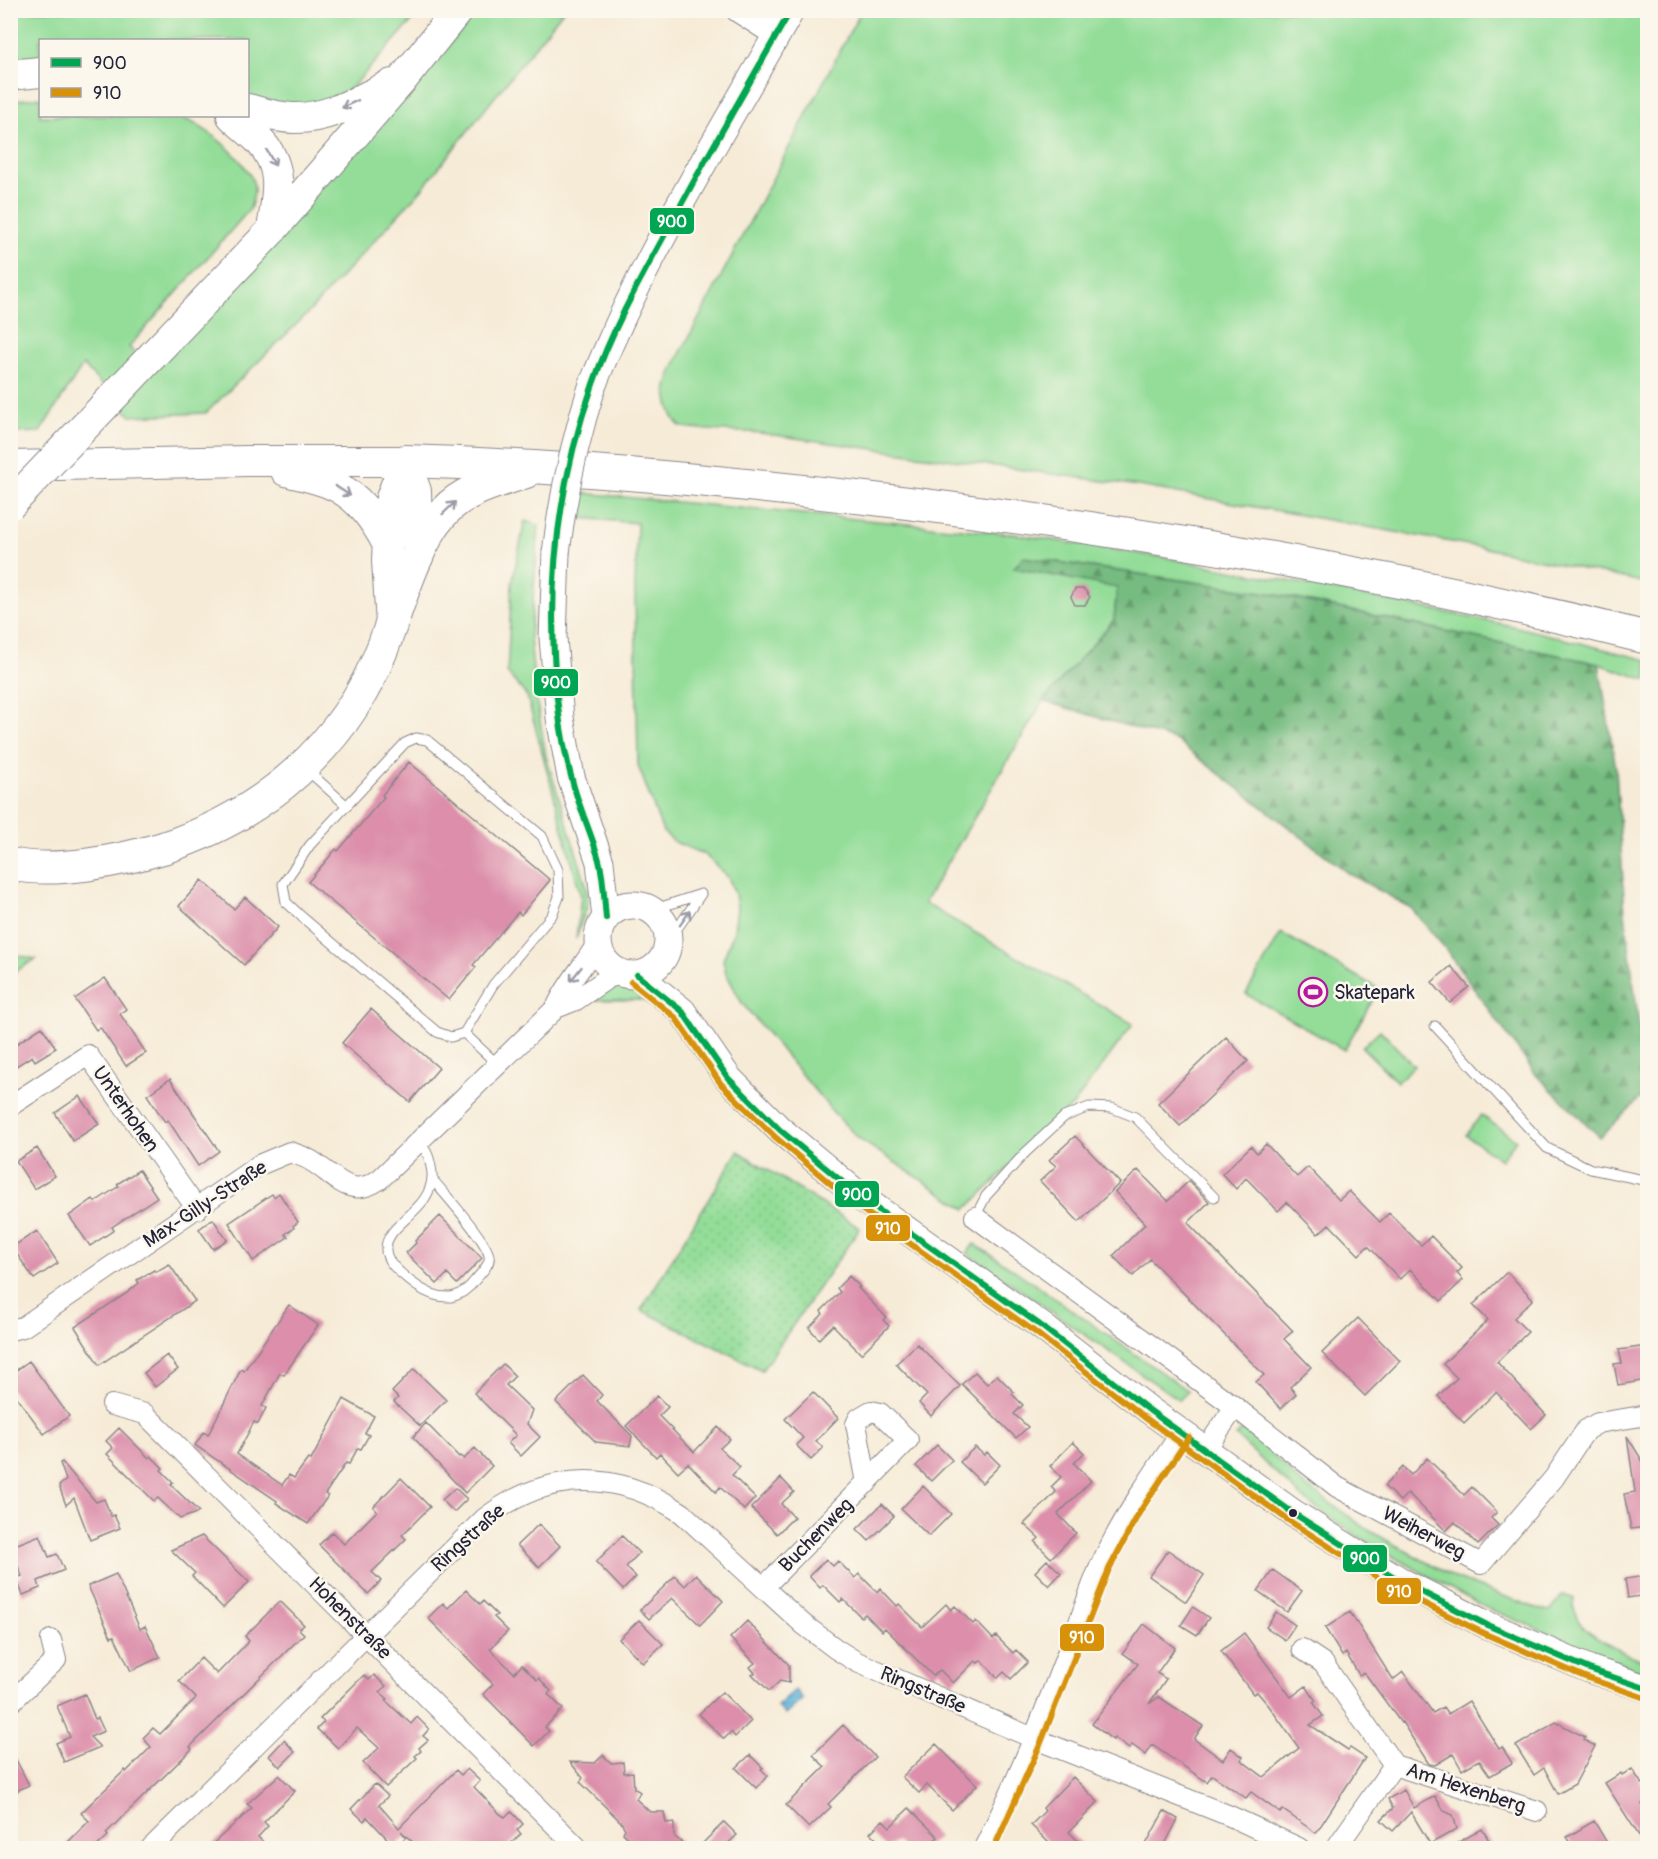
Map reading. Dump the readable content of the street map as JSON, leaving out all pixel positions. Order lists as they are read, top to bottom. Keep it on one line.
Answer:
{"streets":{"street":["Unterhohen","Max-Gilly-Straße","Weiherweg","Buchenweg","Ringstraße","Hohenstraße","Am Hexenberg"]},"crossings":[["Unterhohen","Max-Gilly-Straße"],["Buchenweg","Ringstraße"],["Ringstraße","Hohenstraße"]],"places":{"sports":["Skatepark"]},"lines":["transit line 900","transit line 910"],"legend":["900","910"]}
